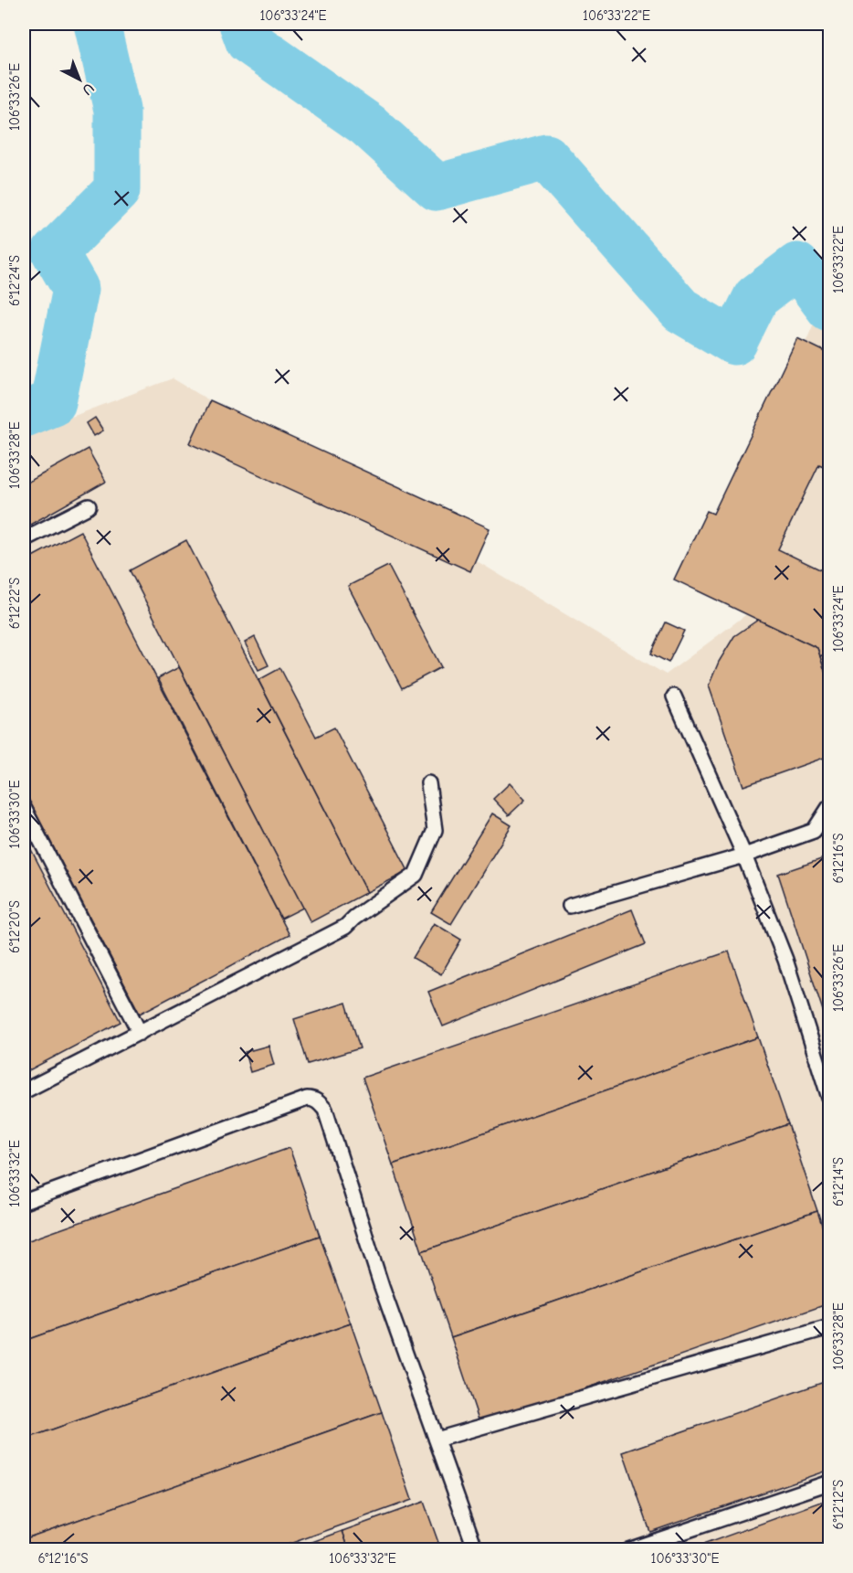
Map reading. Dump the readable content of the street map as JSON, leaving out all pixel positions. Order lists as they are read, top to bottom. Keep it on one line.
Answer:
{"north":"bottom right","coordinates":["106°33'24\"E","106°33'22\"E","106°33'26\"E","6°12'24\"S","106°33'28\"E","6°12'22\"S","106°33'30\"E","6°12'16\"S","6°12'20\"S","106°33'32\"E","6°12'14\"S","6°12'12\"S"]}
